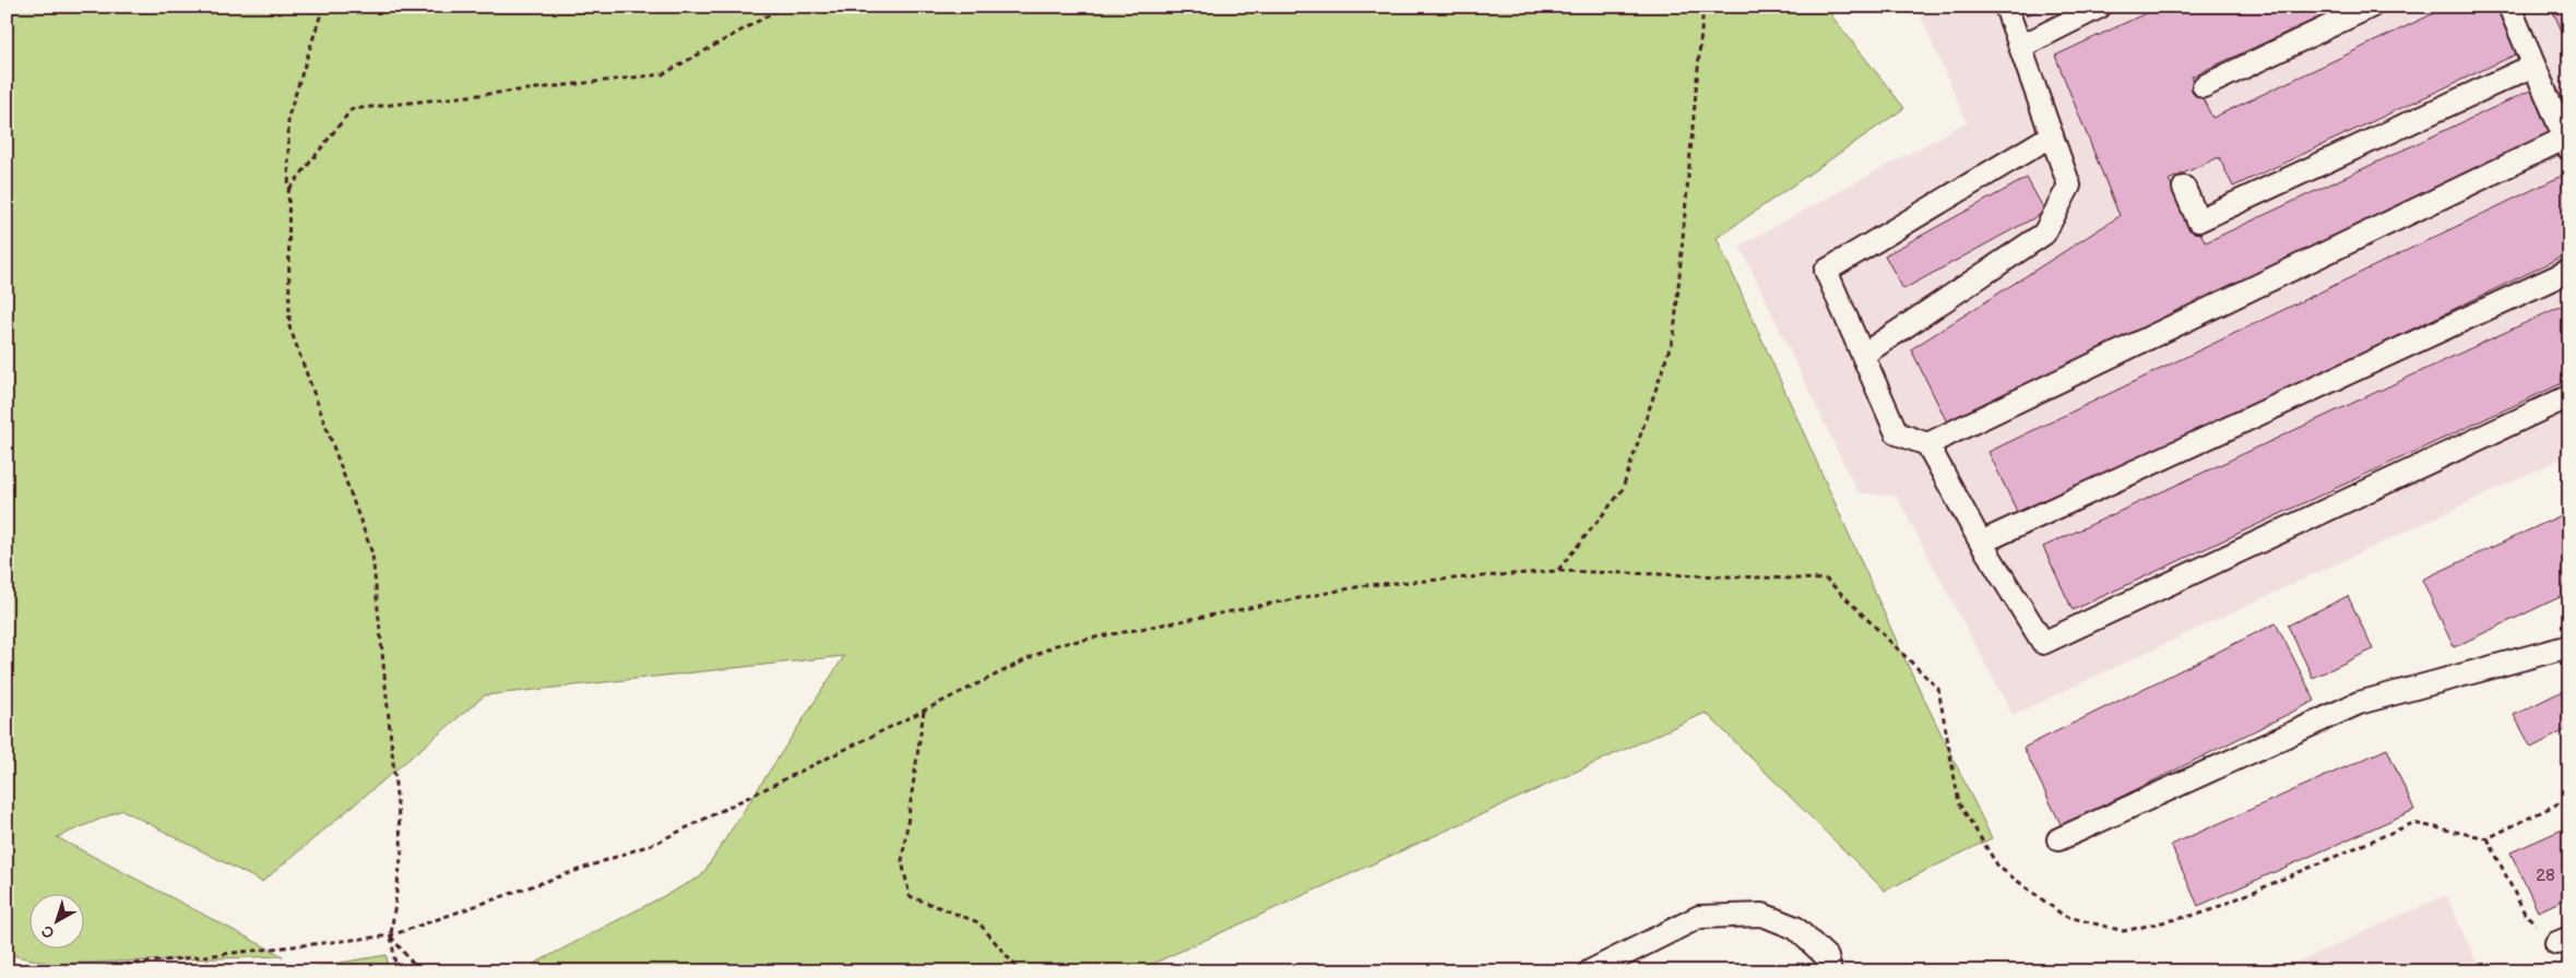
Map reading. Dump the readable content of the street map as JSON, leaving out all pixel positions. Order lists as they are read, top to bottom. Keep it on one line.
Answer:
{"house_numbers":["28"],"north":"bottom left"}
